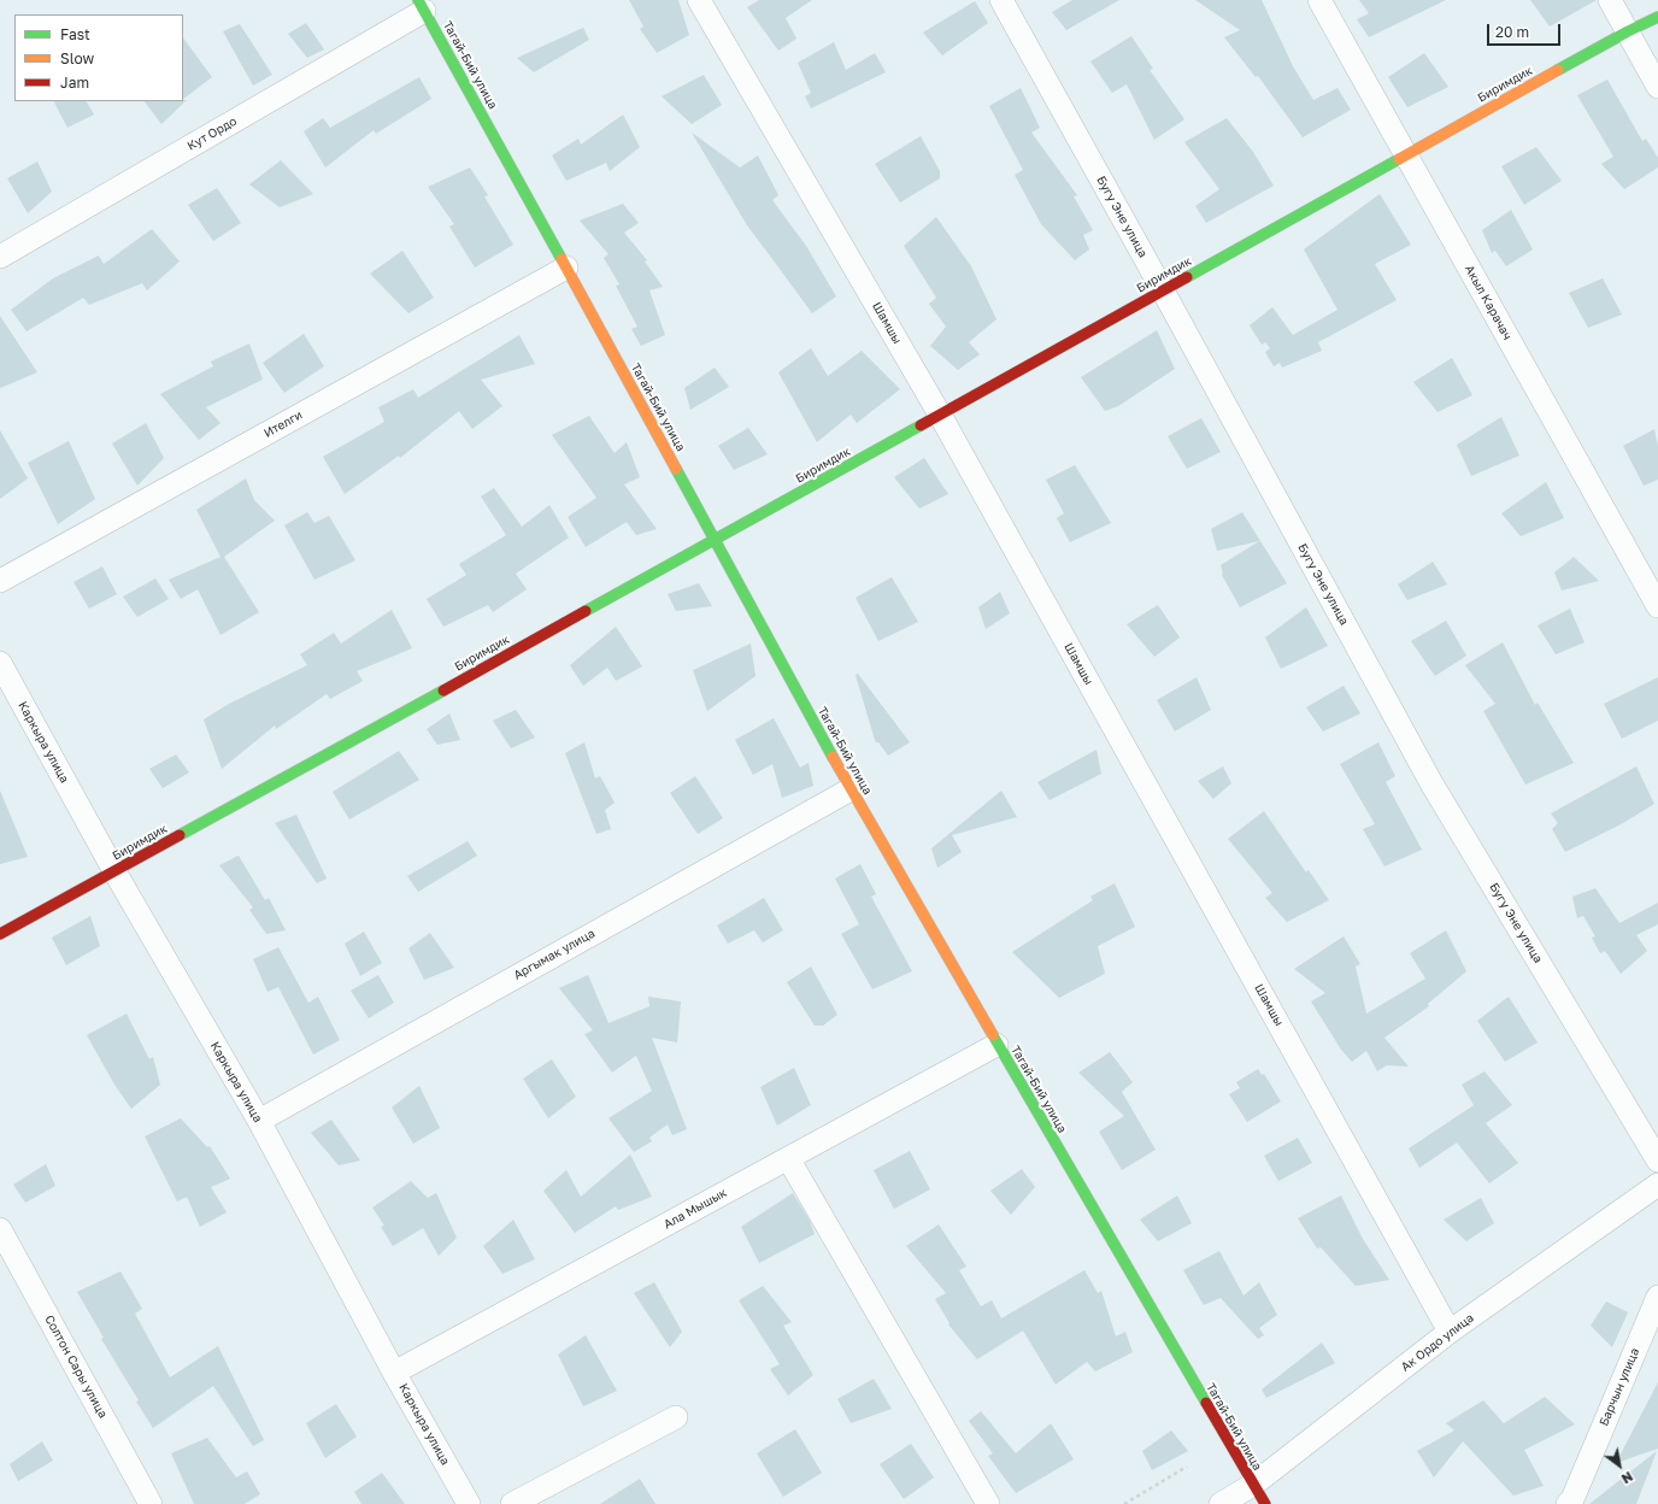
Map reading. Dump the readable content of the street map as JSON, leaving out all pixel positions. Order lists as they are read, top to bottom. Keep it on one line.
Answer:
{"streets":{"street":["Тагай-Бий улица","Биримдик","Кут Ордо","Бугу Эне улица","Акыл Карачач","Шамшы","Ителги","Каркыра улица","Аргымак улица","Ала Мышык","Ак Ордо улица","Солтон Сары улица","Барчын улица"]},"crossings":[["Тагай-Бий улица","Биримдик"],["Тагай-Бий улица","Кут Ордо"],["Тагай-Бий улица","Ителги"],["Тагай-Бий улица","Аргымак улица"],["Тагай-Бий улица","Ала Мышык"],["Тагай-Бий улица","Ак Ордо улица"],["Биримдик","Бугу Эне улица"],["Биримдик","Акыл Карачач"],["Биримдик","Шамшы"],["Биримдик","Каркыра улица"],["Шамшы","Ак Ордо улица"],["Каркыра улица","Аргымак улица"],["Каркыра улица","Ала Мышык"]],"legend":["Fast","Slow","Jam"],"scale_bar":"20 m","north":"bottom right"}
